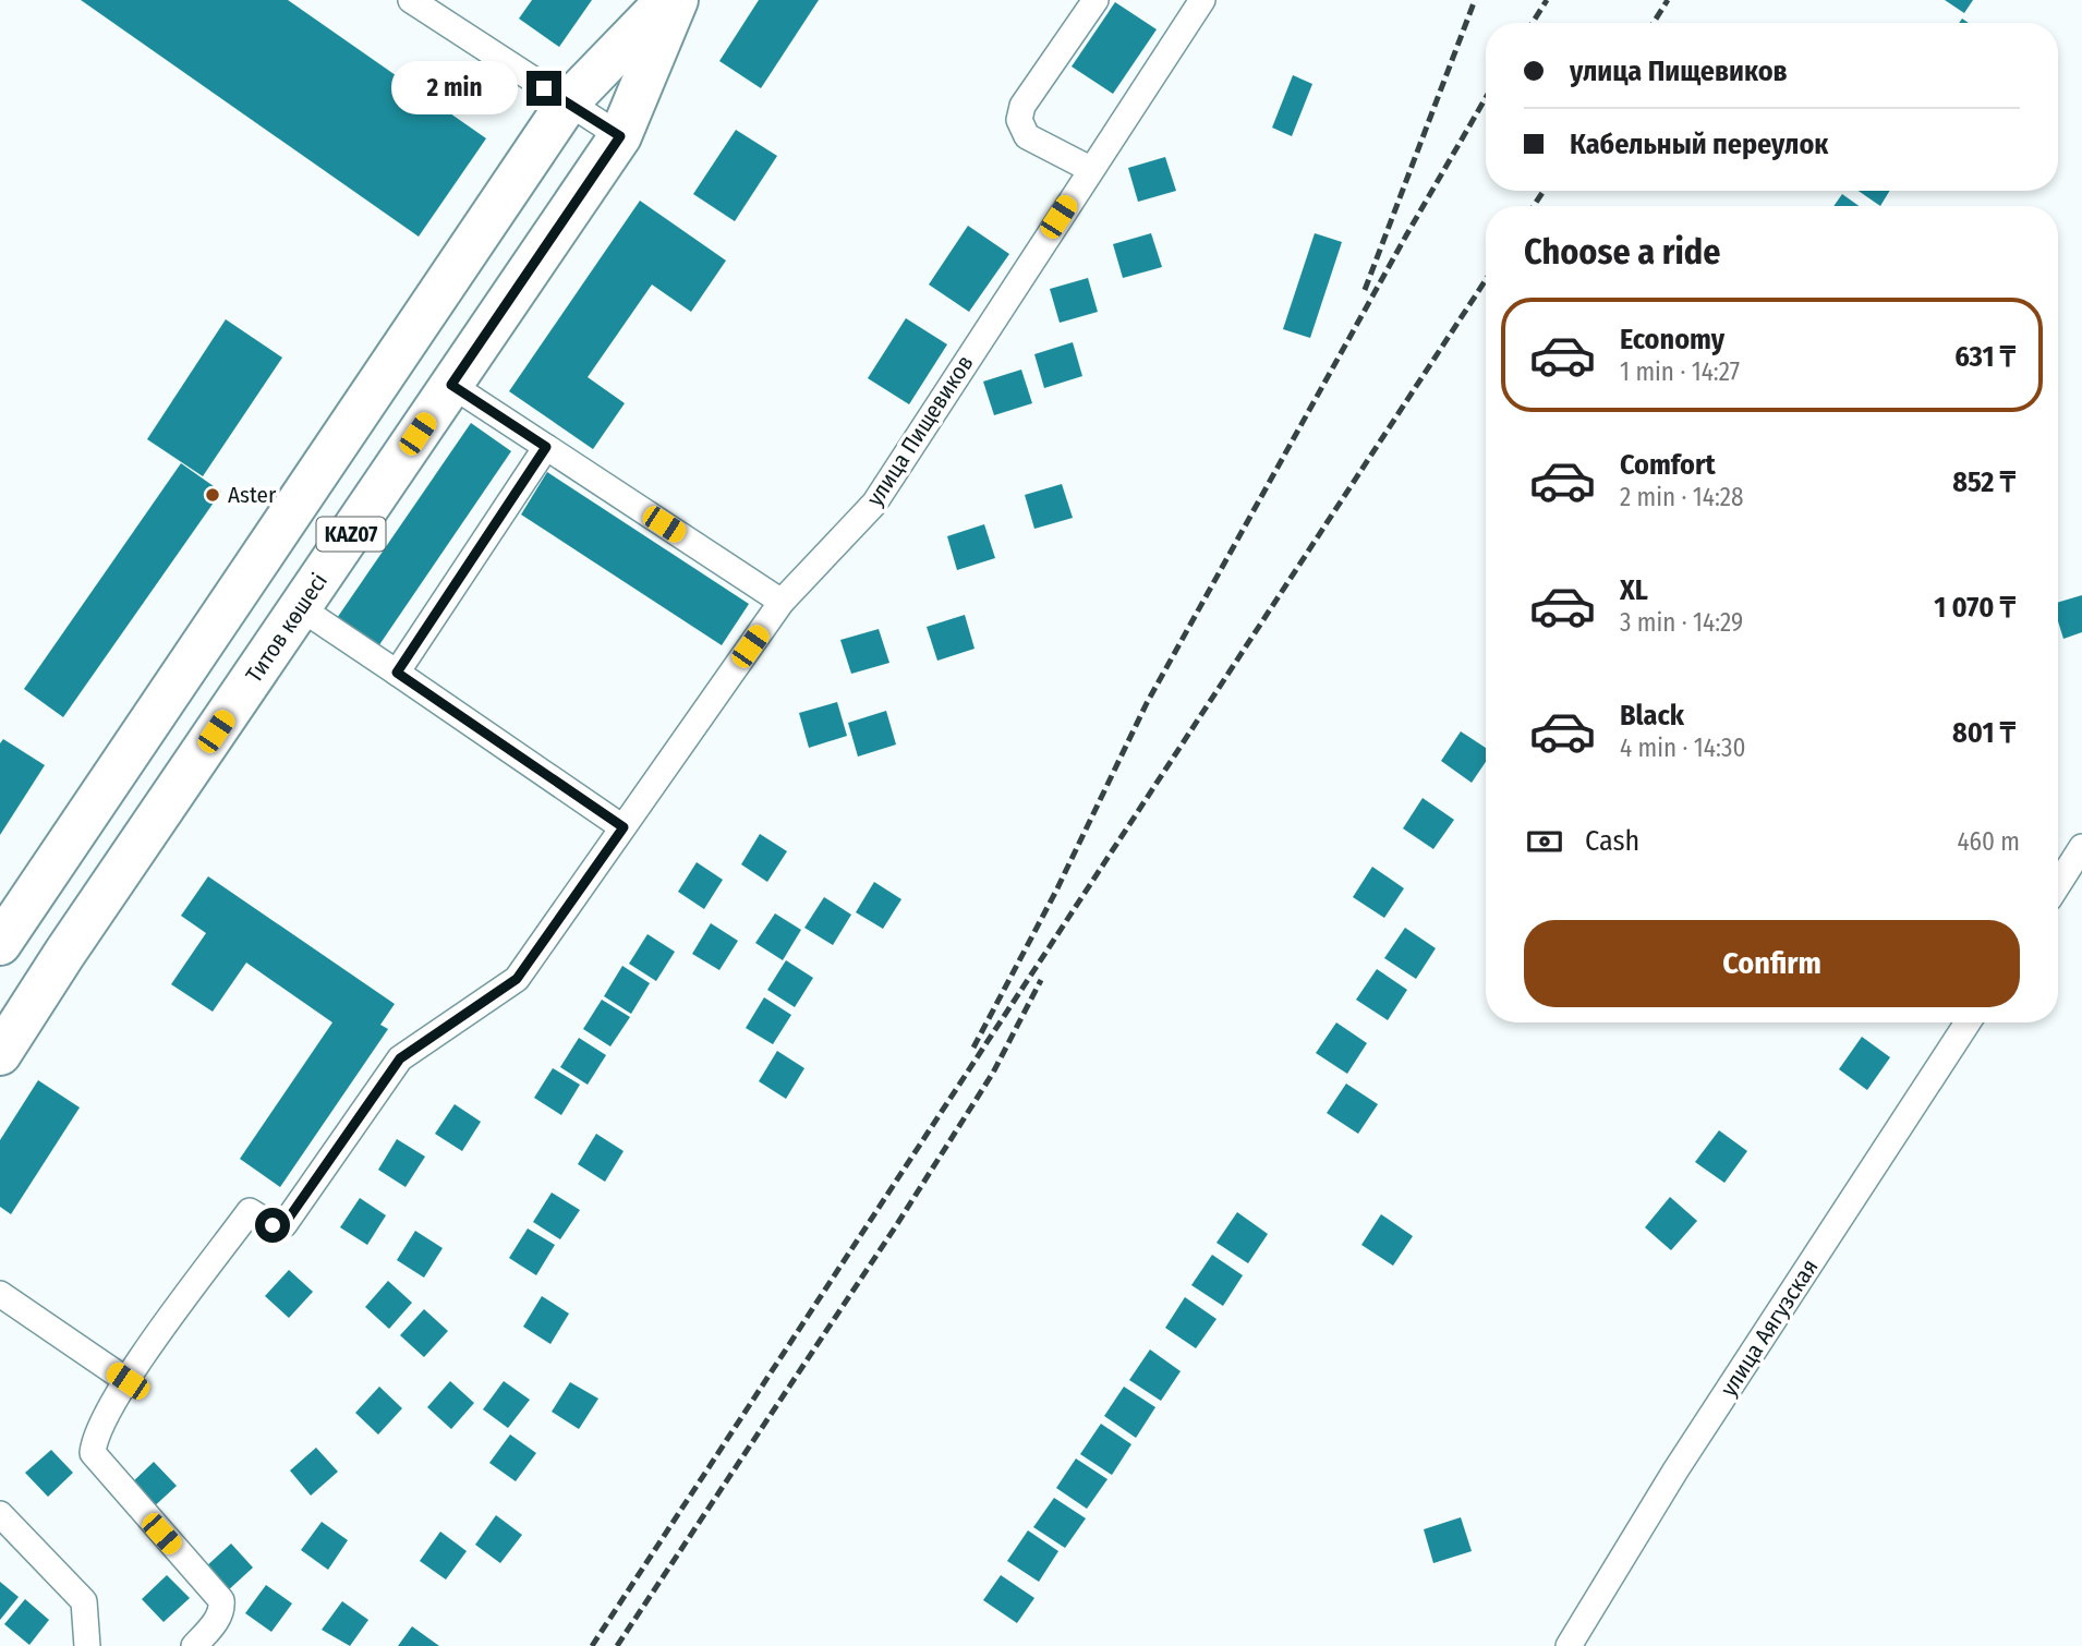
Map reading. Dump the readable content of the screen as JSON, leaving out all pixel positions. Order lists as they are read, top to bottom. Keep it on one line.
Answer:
{"streets":{"highway":["KAZ07","Титов көшесі"],"street":["улица Пищевиков","улица Аягузская"]},"places":["Aster"],"page":{"banner":["улица Пищевиков","Кабельный переулок"],"bubble":"2 min","heading":"Choose a ride","list":[{"name":"Economy","note":"1 min · 14:27","value":"631 ₸"},{"name":"Comfort","note":"2 min · 14:28","value":"852 ₸"},{"name":"XL","note":"3 min · 14:29","value":"1 070 ₸"},{"name":"Black","note":"4 min · 14:30","value":"801 ₸"}],"pay":["Cash","460 m"],"buttons":"Confirm"}}
